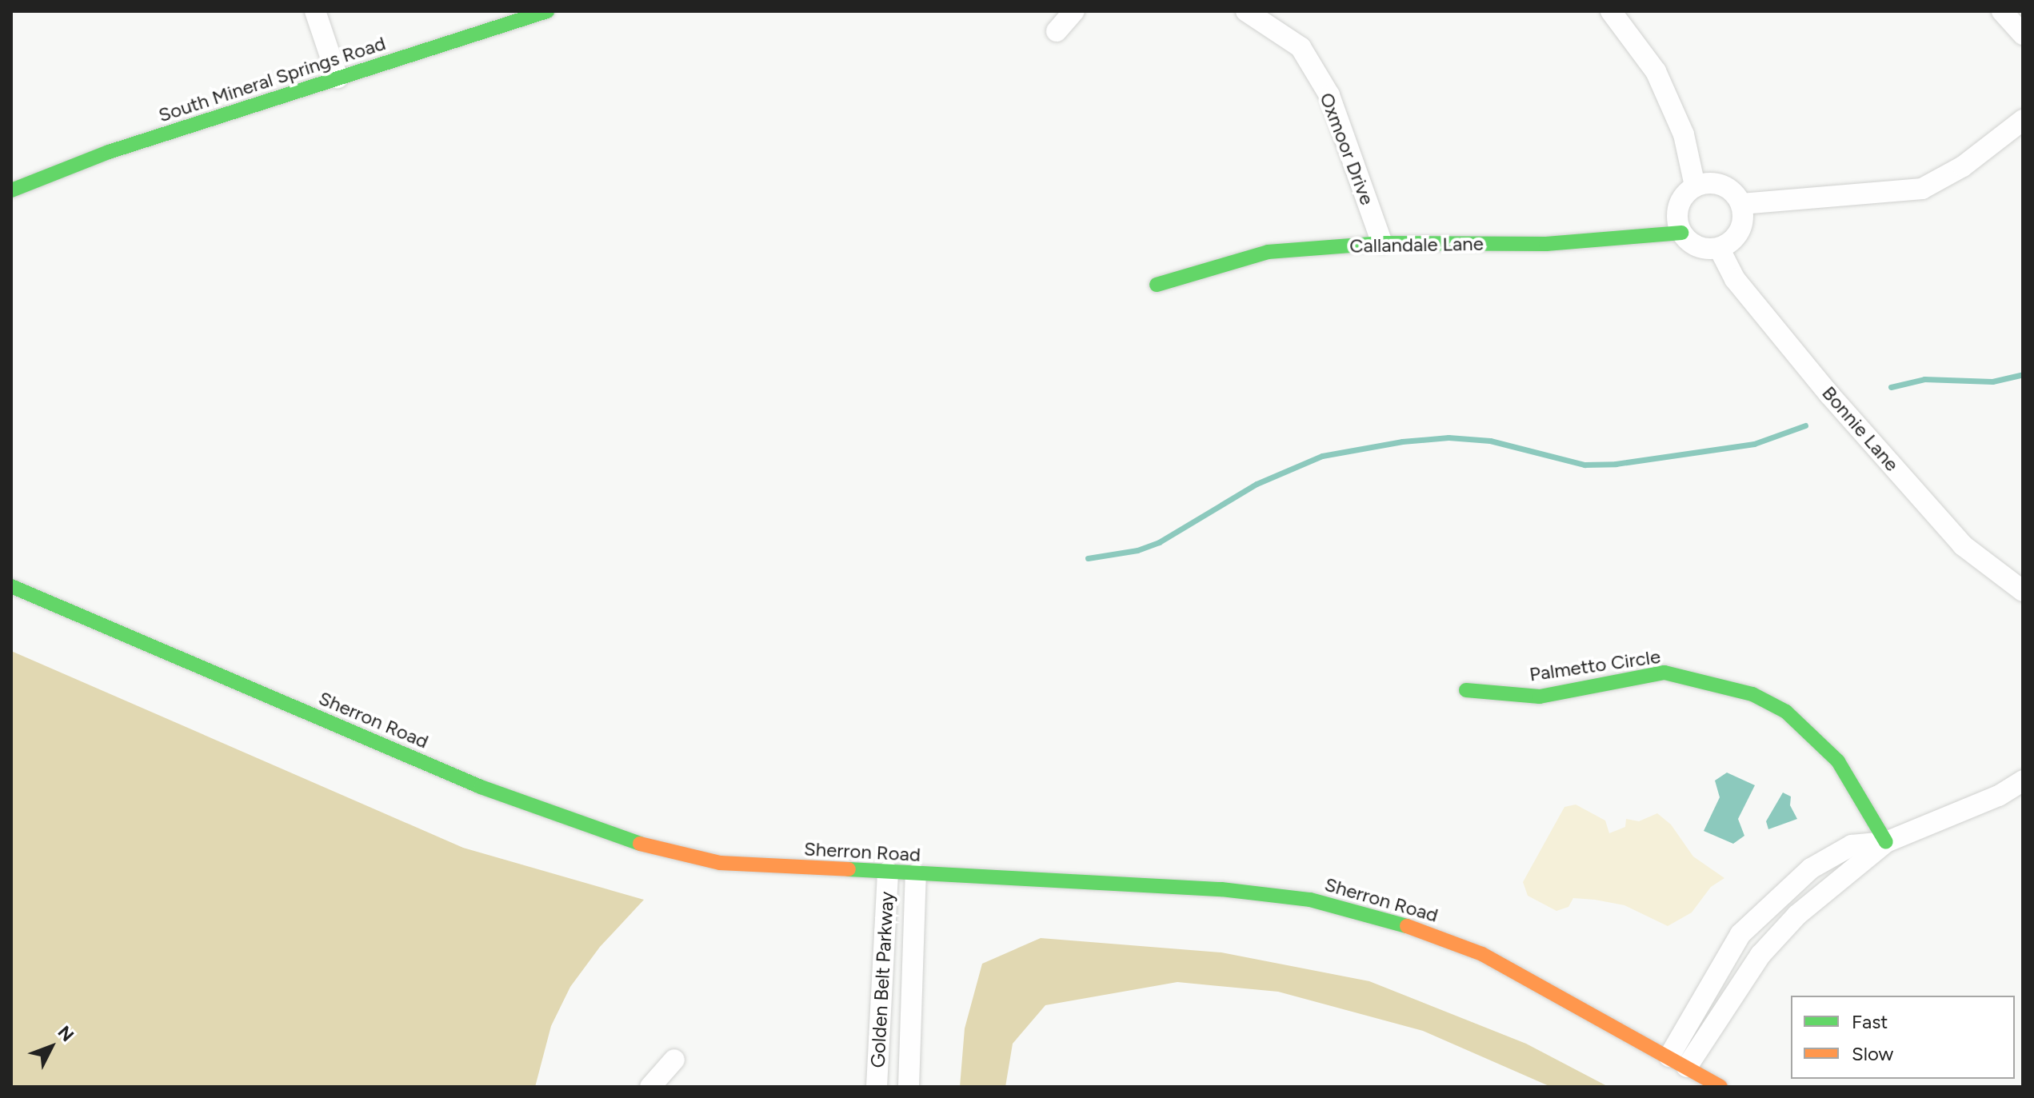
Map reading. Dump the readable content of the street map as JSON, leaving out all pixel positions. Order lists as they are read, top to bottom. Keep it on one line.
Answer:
{"streets":{"main road":["South Mineral Springs Road","Callandale Lane","Palmetto Circle","Sherron Road"],"street":["Oxmoor Drive","Bonnie Lane","Golden Belt Parkway"]},"crossings":[["Oxmoor Drive","Callandale Lane"],["Callandale Lane","Bonnie Lane"],["Sherron Road","Golden Belt Parkway"]],"legend":["Fast","Slow"],"north":"top right"}
